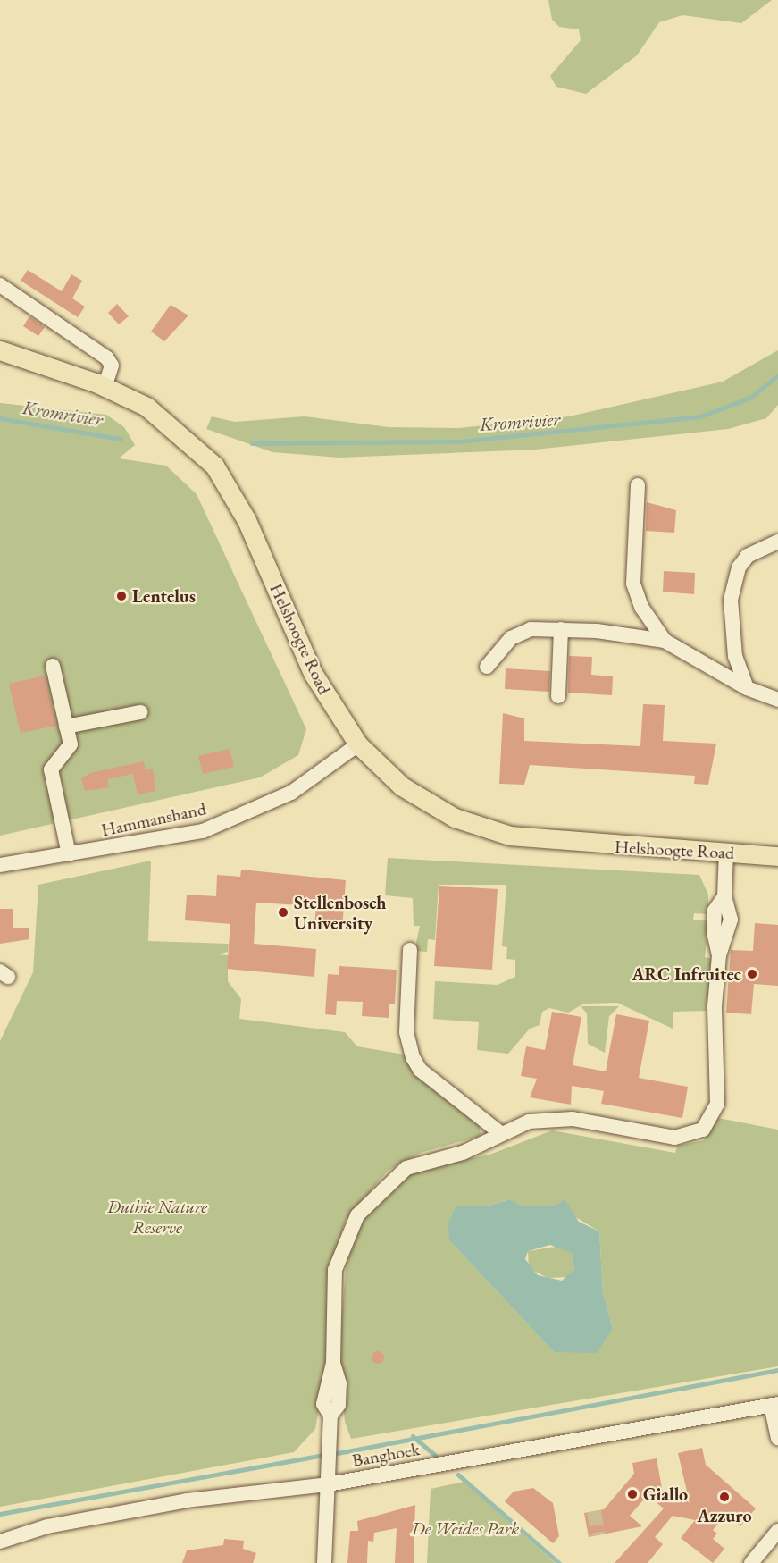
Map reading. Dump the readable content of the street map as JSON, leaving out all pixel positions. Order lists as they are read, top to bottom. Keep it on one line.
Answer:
{"streets":{"main road":["Helshoogte Road"],"street":["Hammanshand","Banghoek"]},"crossings":[["Helshoogte Road","Hammanshand"]],"water":["Kromrivier"],"parks":["Duthie Nature Reserve","De Weides Park"],"places":["Lentelus","Stellenbosch University","ARC Infruitec","Giallo","Azzuro"]}
